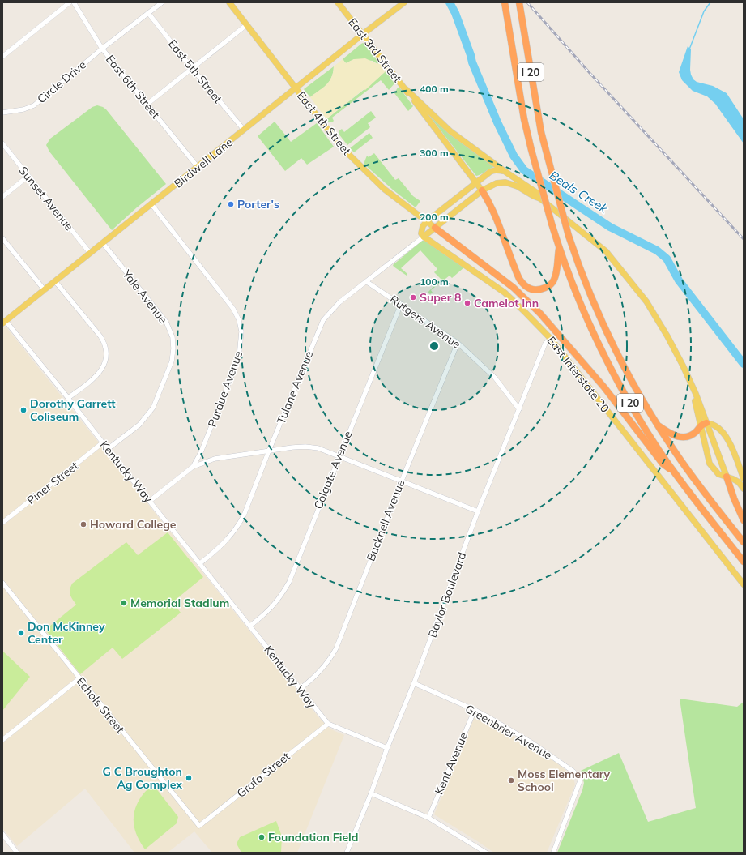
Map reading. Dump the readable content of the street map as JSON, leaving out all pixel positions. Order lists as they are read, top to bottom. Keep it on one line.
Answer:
{"streets":{"highway":["I 20"],"main road":["East 3rd Street","East 4th Street","Birdwell Lane","East Interstate 20","Tulane Avenue"],"street":["East 5th Street","Circle Drive","East 6th Street","Sunset Avenue","Yale Avenue","Rutgers Avenue","Purdue Avenue","Colgate Avenue","Kentucky Way","Piner Street","Bucknell Avenue","Baylor Boulevard","Echols Street","Greenbrier Avenue","Kent Avenue","Grafa Street"]},"crossings":[["East 3rd Street","Birdwell Lane"],["East 3rd Street","Tulane Avenue"],["East 5th Street","Circle Drive"],["East 5th Street","Birdwell Lane"],["Circle Drive","East 6th Street"],["East 6th Street","Birdwell Lane"],["East 4th Street","Birdwell Lane"],["East 4th Street","Tulane Avenue"],["Birdwell Lane","Sunset Avenue"],["Birdwell Lane","Yale Avenue"],["Birdwell Lane","Purdue Avenue"],["Birdwell Lane","Kentucky Way"],["Yale Avenue","Kentucky Way"],["Rutgers Avenue","Tulane Avenue"],["Rutgers Avenue","Colgate Avenue"],["Rutgers Avenue","Bucknell Avenue"],["Rutgers Avenue","Baylor Boulevard"],["East Interstate 20","Tulane Avenue"],["East Interstate 20","Baylor Boulevard"],["Tulane Avenue","Kentucky Way"],["Purdue Avenue","Kentucky Way"],["Colgate Avenue","Kentucky Way"],["Kentucky Way","Piner Street"],["Kentucky Way","Bucknell Avenue"],["Kentucky Way","Baylor Boulevard"],["Kentucky Way","Grafa Street"],["Baylor Boulevard","Greenbrier Avenue"],["Echols Street","Grafa Street"],["Greenbrier Avenue","Kent Avenue"]],"water":["Beals Creek"],"places":["Porter's","Super 8","Camelot Inn","Dorothy Garrett Coliseum","Howard College","Memorial Stadium","Don McKinney Center","G C Broughton Ag Complex","Moss Elementary School","Foundation Field"],"rings":["400 m","300 m","200 m","100 m"]}
